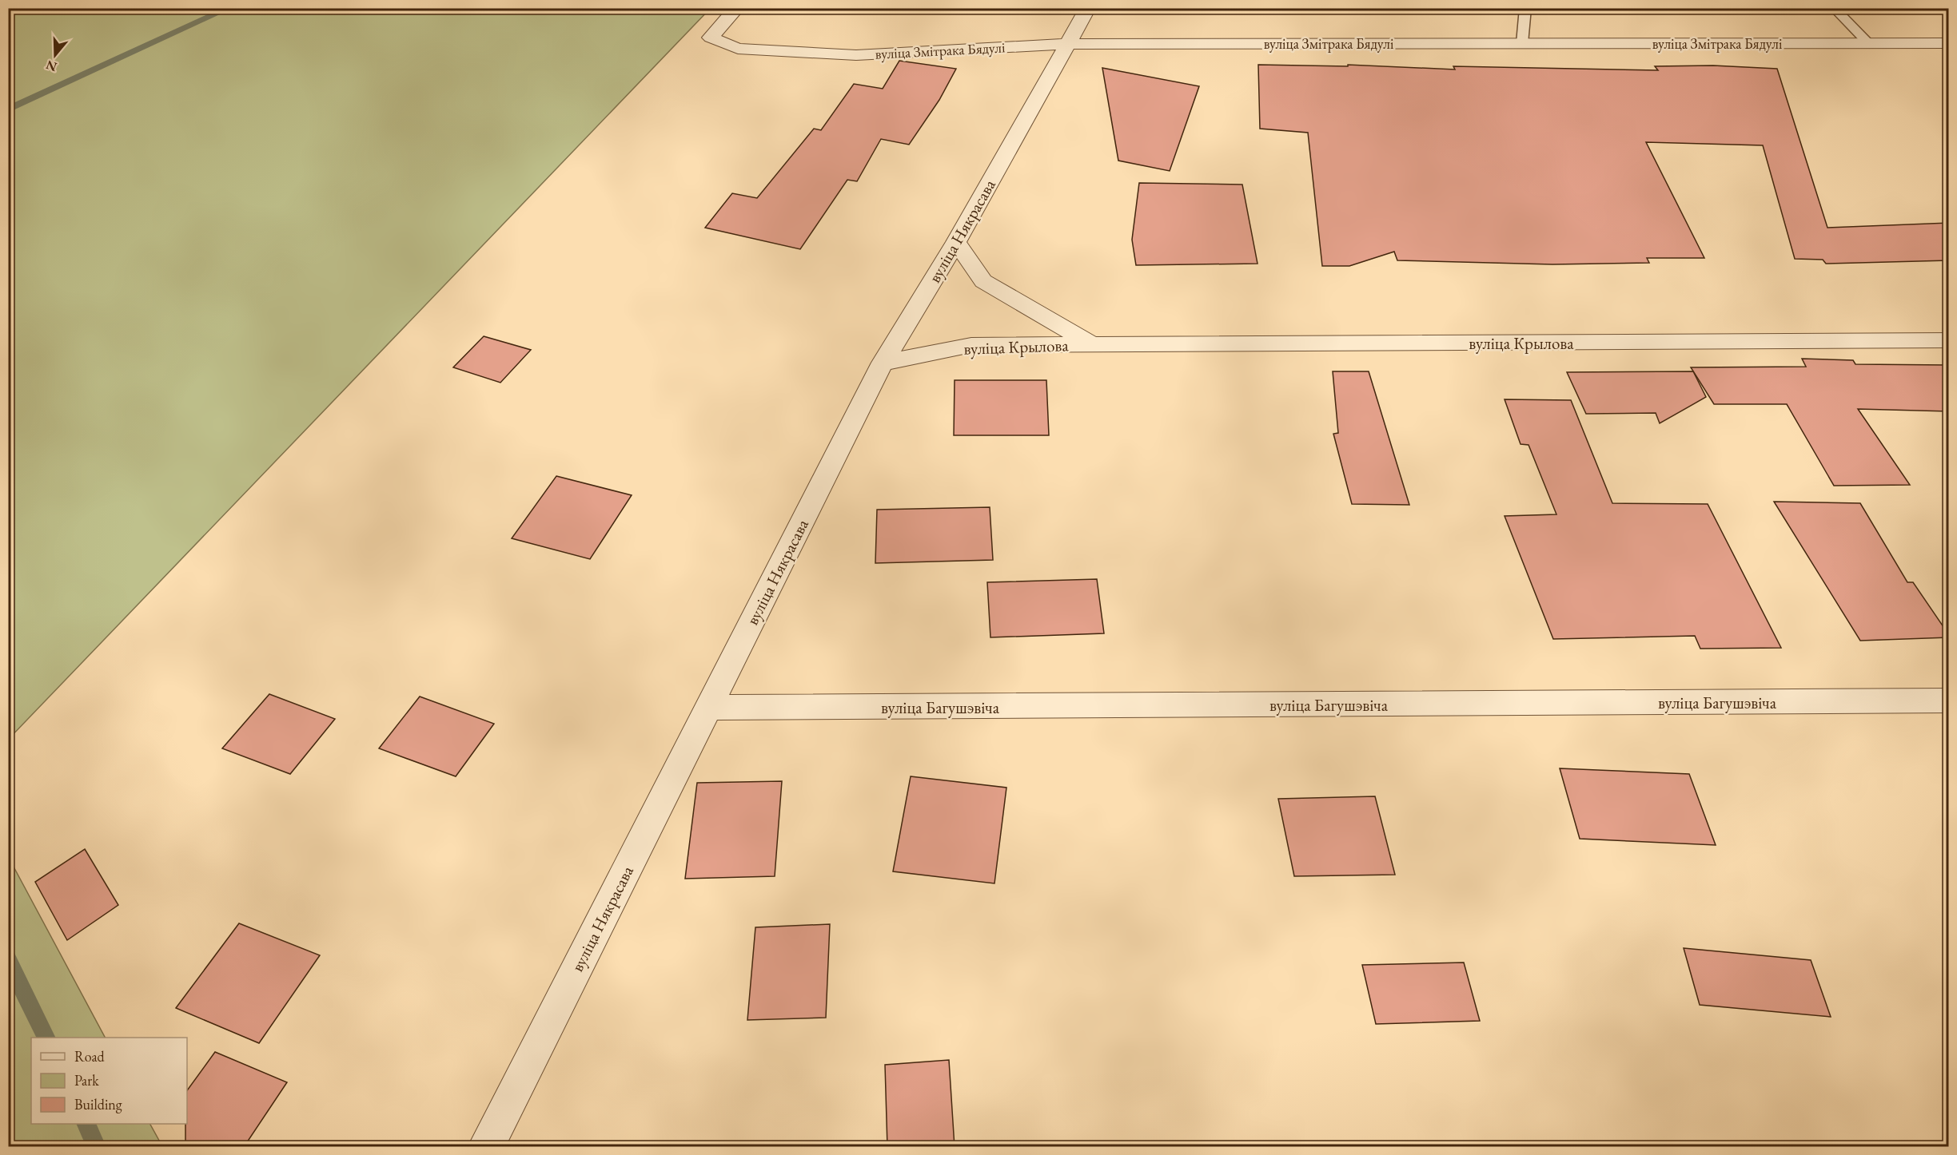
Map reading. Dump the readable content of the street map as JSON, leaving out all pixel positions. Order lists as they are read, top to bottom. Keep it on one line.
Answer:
{"streets":{"street":["вуліца Змітрака Бядулі","вуліца Някрасава","вуліца Крылова","вуліца Багушэвіча"]},"crossings":[["вуліца Змітрака Бядулі","вуліца Някрасава"],["вуліца Някрасава","вуліца Крылова"],["вуліца Някрасава","вуліца Багушэвіча"]],"legend":["Road","Park","Building"],"north":"bottom"}
